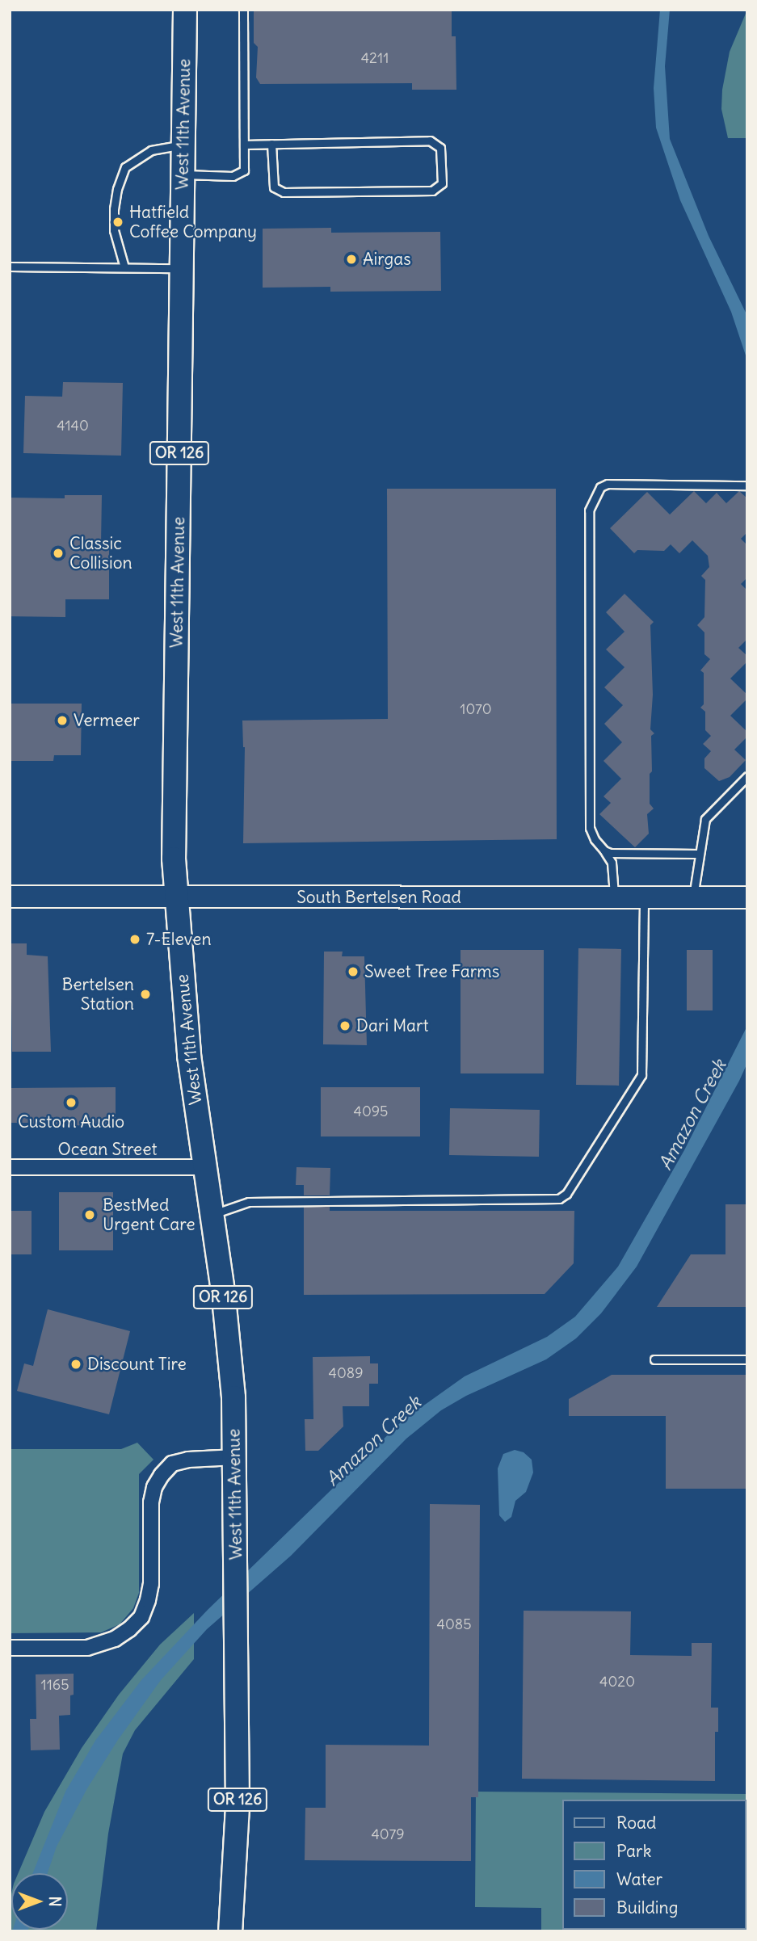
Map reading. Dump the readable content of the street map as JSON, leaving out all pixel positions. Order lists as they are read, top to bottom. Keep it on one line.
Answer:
{"streets":{"main road":["West 11th Avenue","OR 126"],"street":["South Bertelsen Road","Ocean Street"]},"crossings":[["West 11th Avenue","South Bertelsen Road"],["West 11th Avenue","Ocean Street"]],"water":["Amazon Creek"],"places":["Hatfield Coffee Company","Airgas","Classic Collision","Vermeer","7-Eleven","Sweet Tree Farms","Bertelsen Station","Dari Mart","Custom Audio","BestMed Urgent Care","Discount Tire"],"house_numbers":["4211","4140","1070","4095","4089","4085","4020","1165","4079"],"legend":["Road","Park","Water","Building"],"north":"right"}
